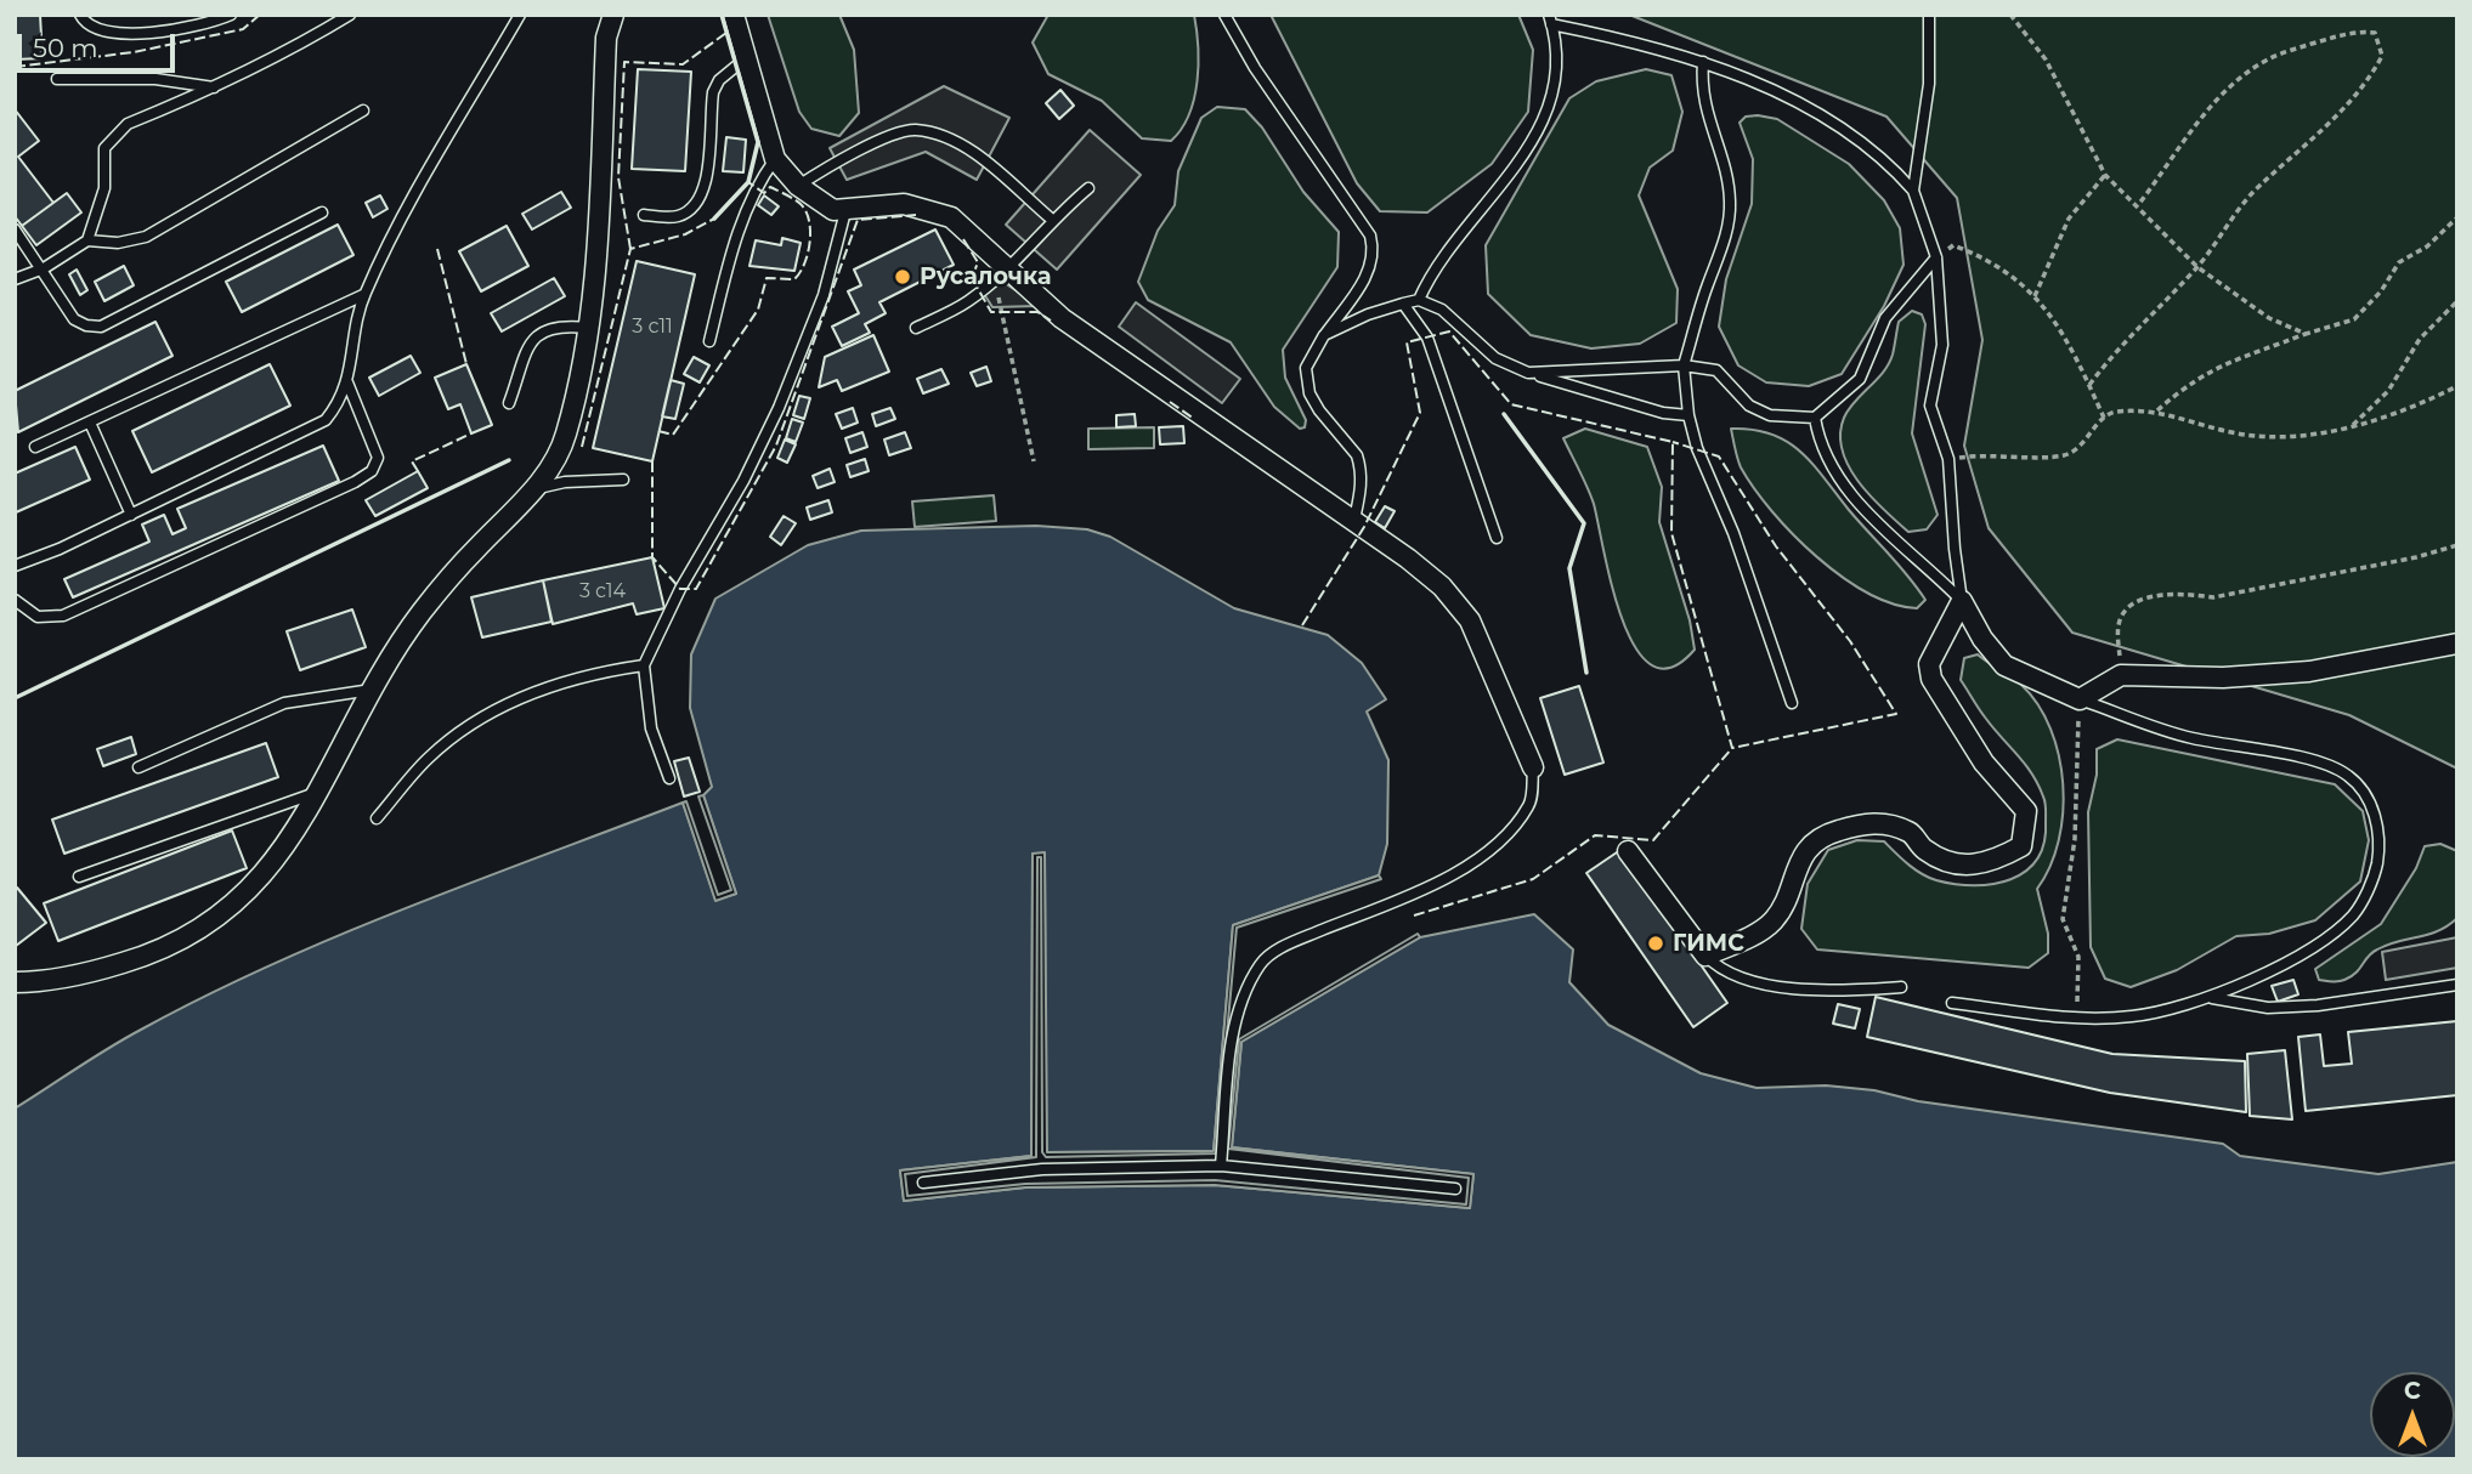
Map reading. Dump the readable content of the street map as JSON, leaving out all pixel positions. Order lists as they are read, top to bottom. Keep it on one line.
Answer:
{"places":["Русалочка","ГИМС"],"house_numbers":["3 с11","3 с14"],"scale_bar":"50 m","north":"top"}
